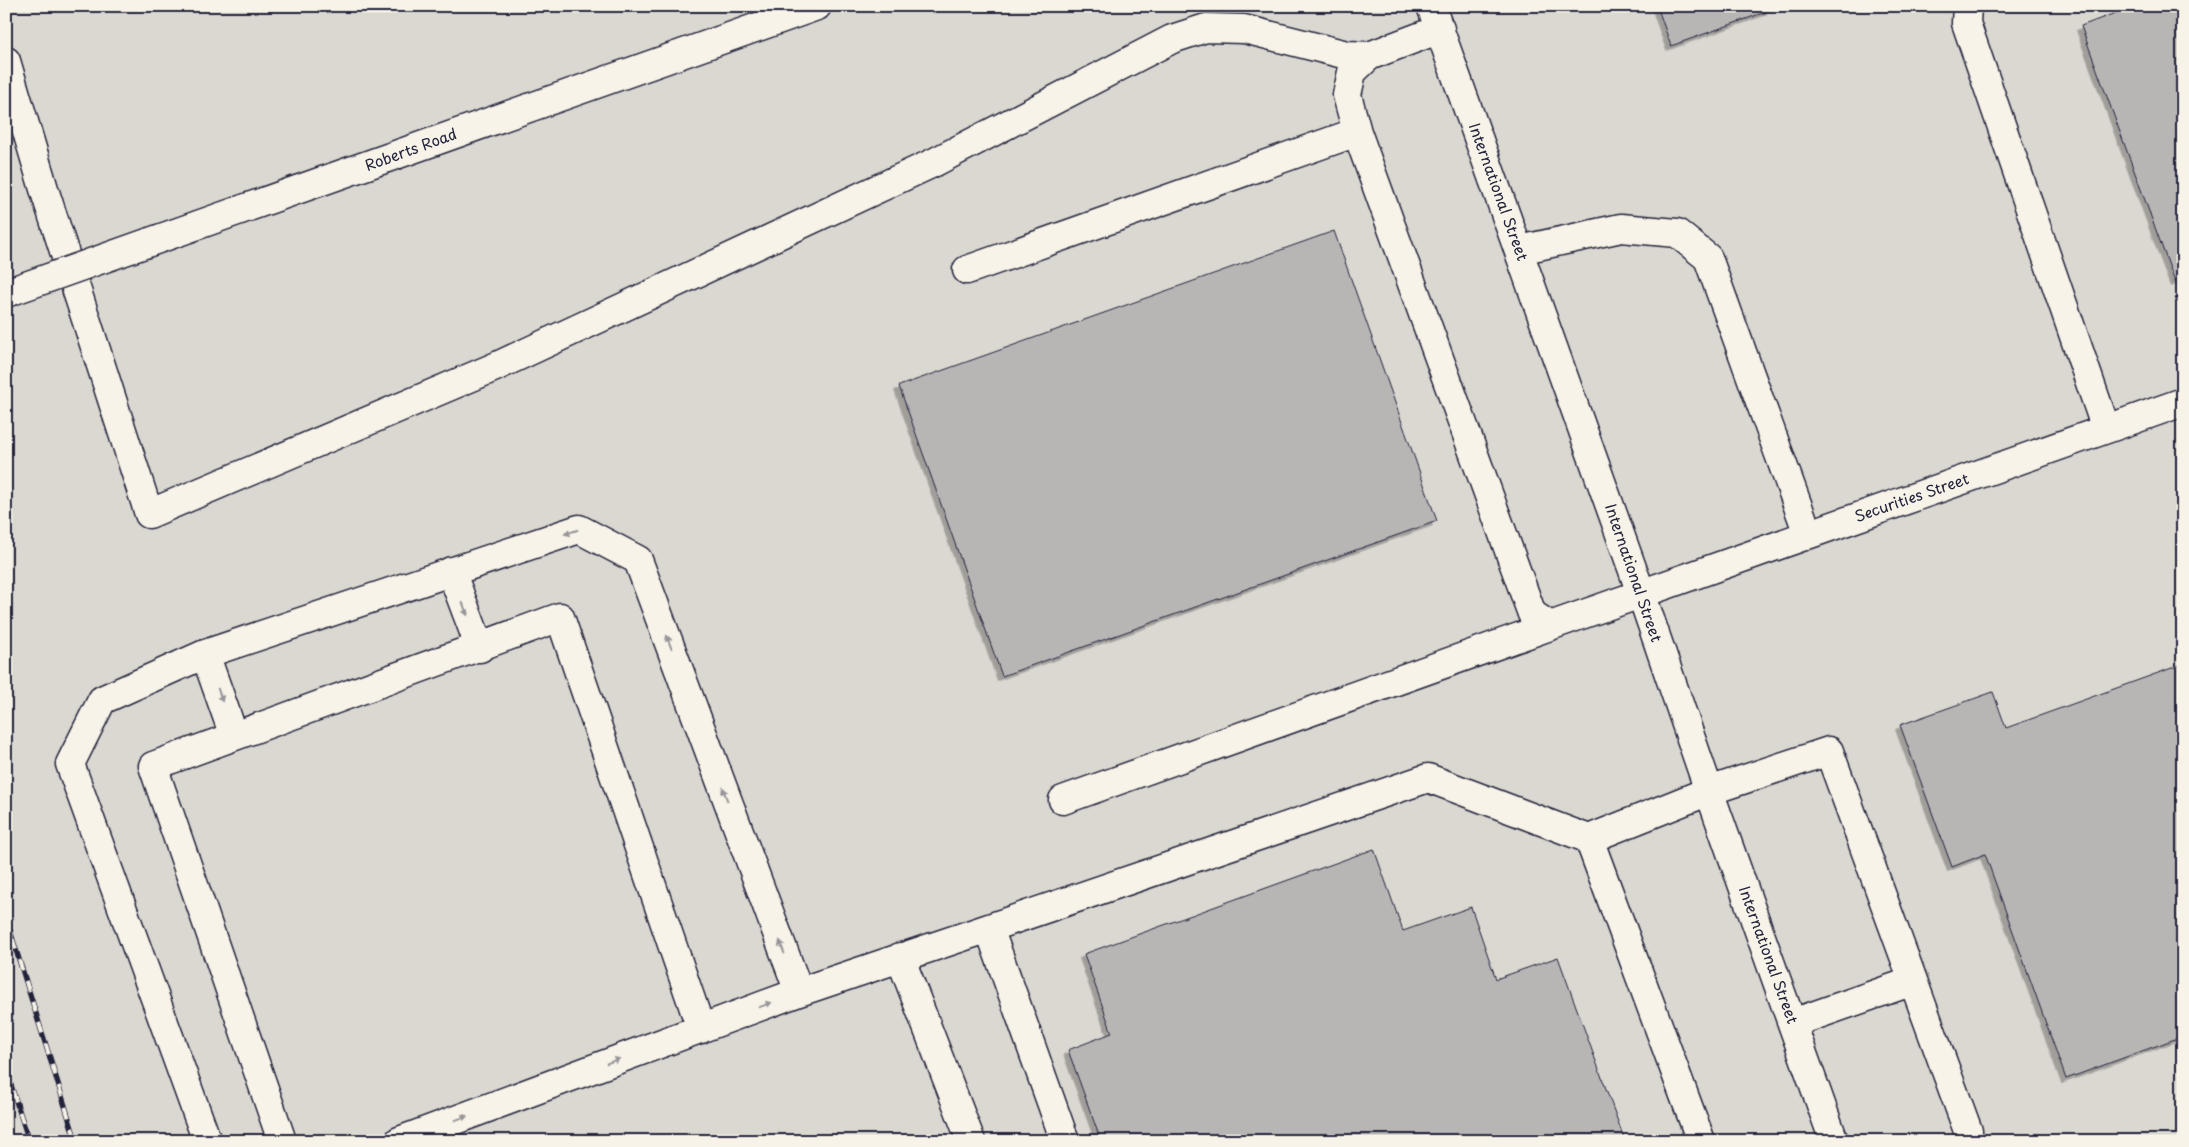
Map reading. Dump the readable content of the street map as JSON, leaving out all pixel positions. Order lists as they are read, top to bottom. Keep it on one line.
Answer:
{"streets":{"street":["Roberts Road","International Street","Securities Street"]},"crossings":[["International Street","Securities Street"]]}
